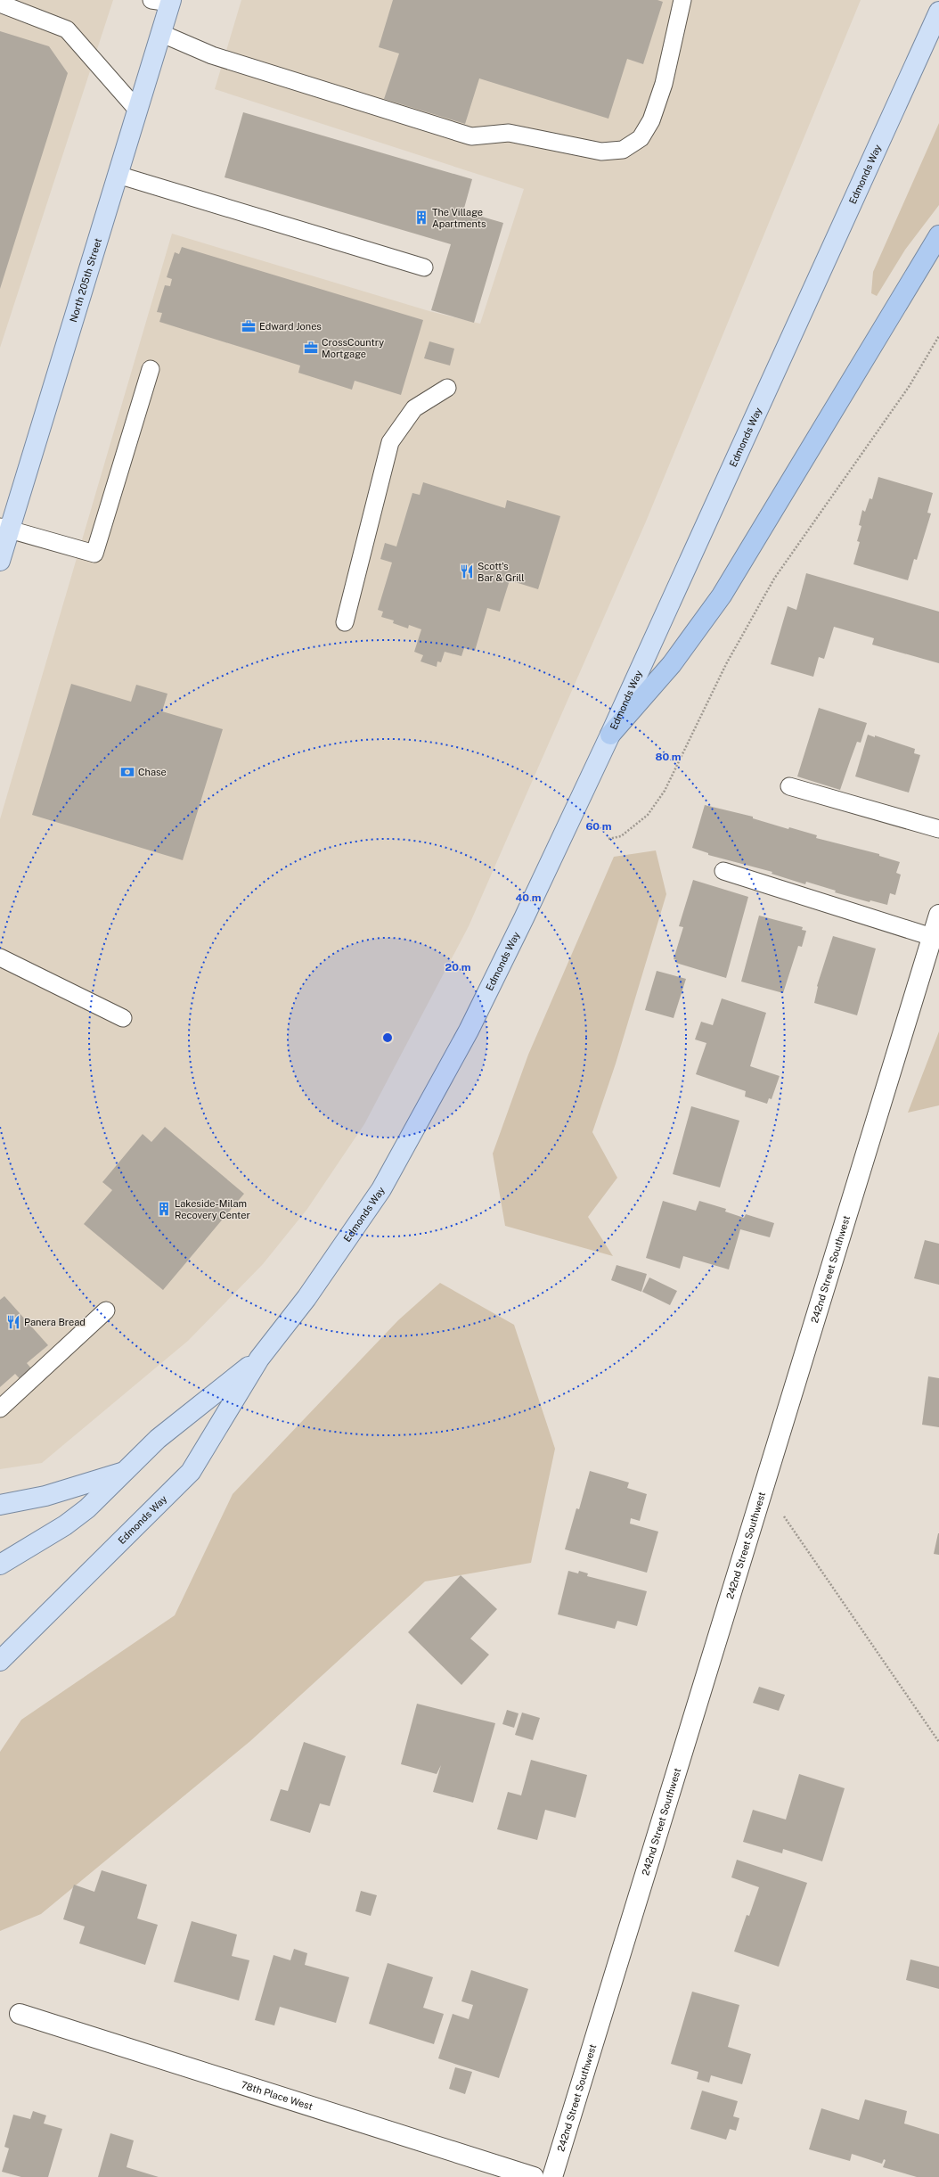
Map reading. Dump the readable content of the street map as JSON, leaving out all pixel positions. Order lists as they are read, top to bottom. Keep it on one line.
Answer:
{"streets":{"main road":["Edmonds Way","North 205th Street"],"street":["242nd Street Southwest","78th Place West"]},"places":{"building":["The Village Apartments","Lakeside-Milam Recovery Center"],"office":["Edward Jones","CrossCountry Mortgage"],"restaurant":["Scott's Bar & Grill","Panera Bread"],"bank":["Chase"]},"rings":["80 m","60 m","40 m","20 m"]}
